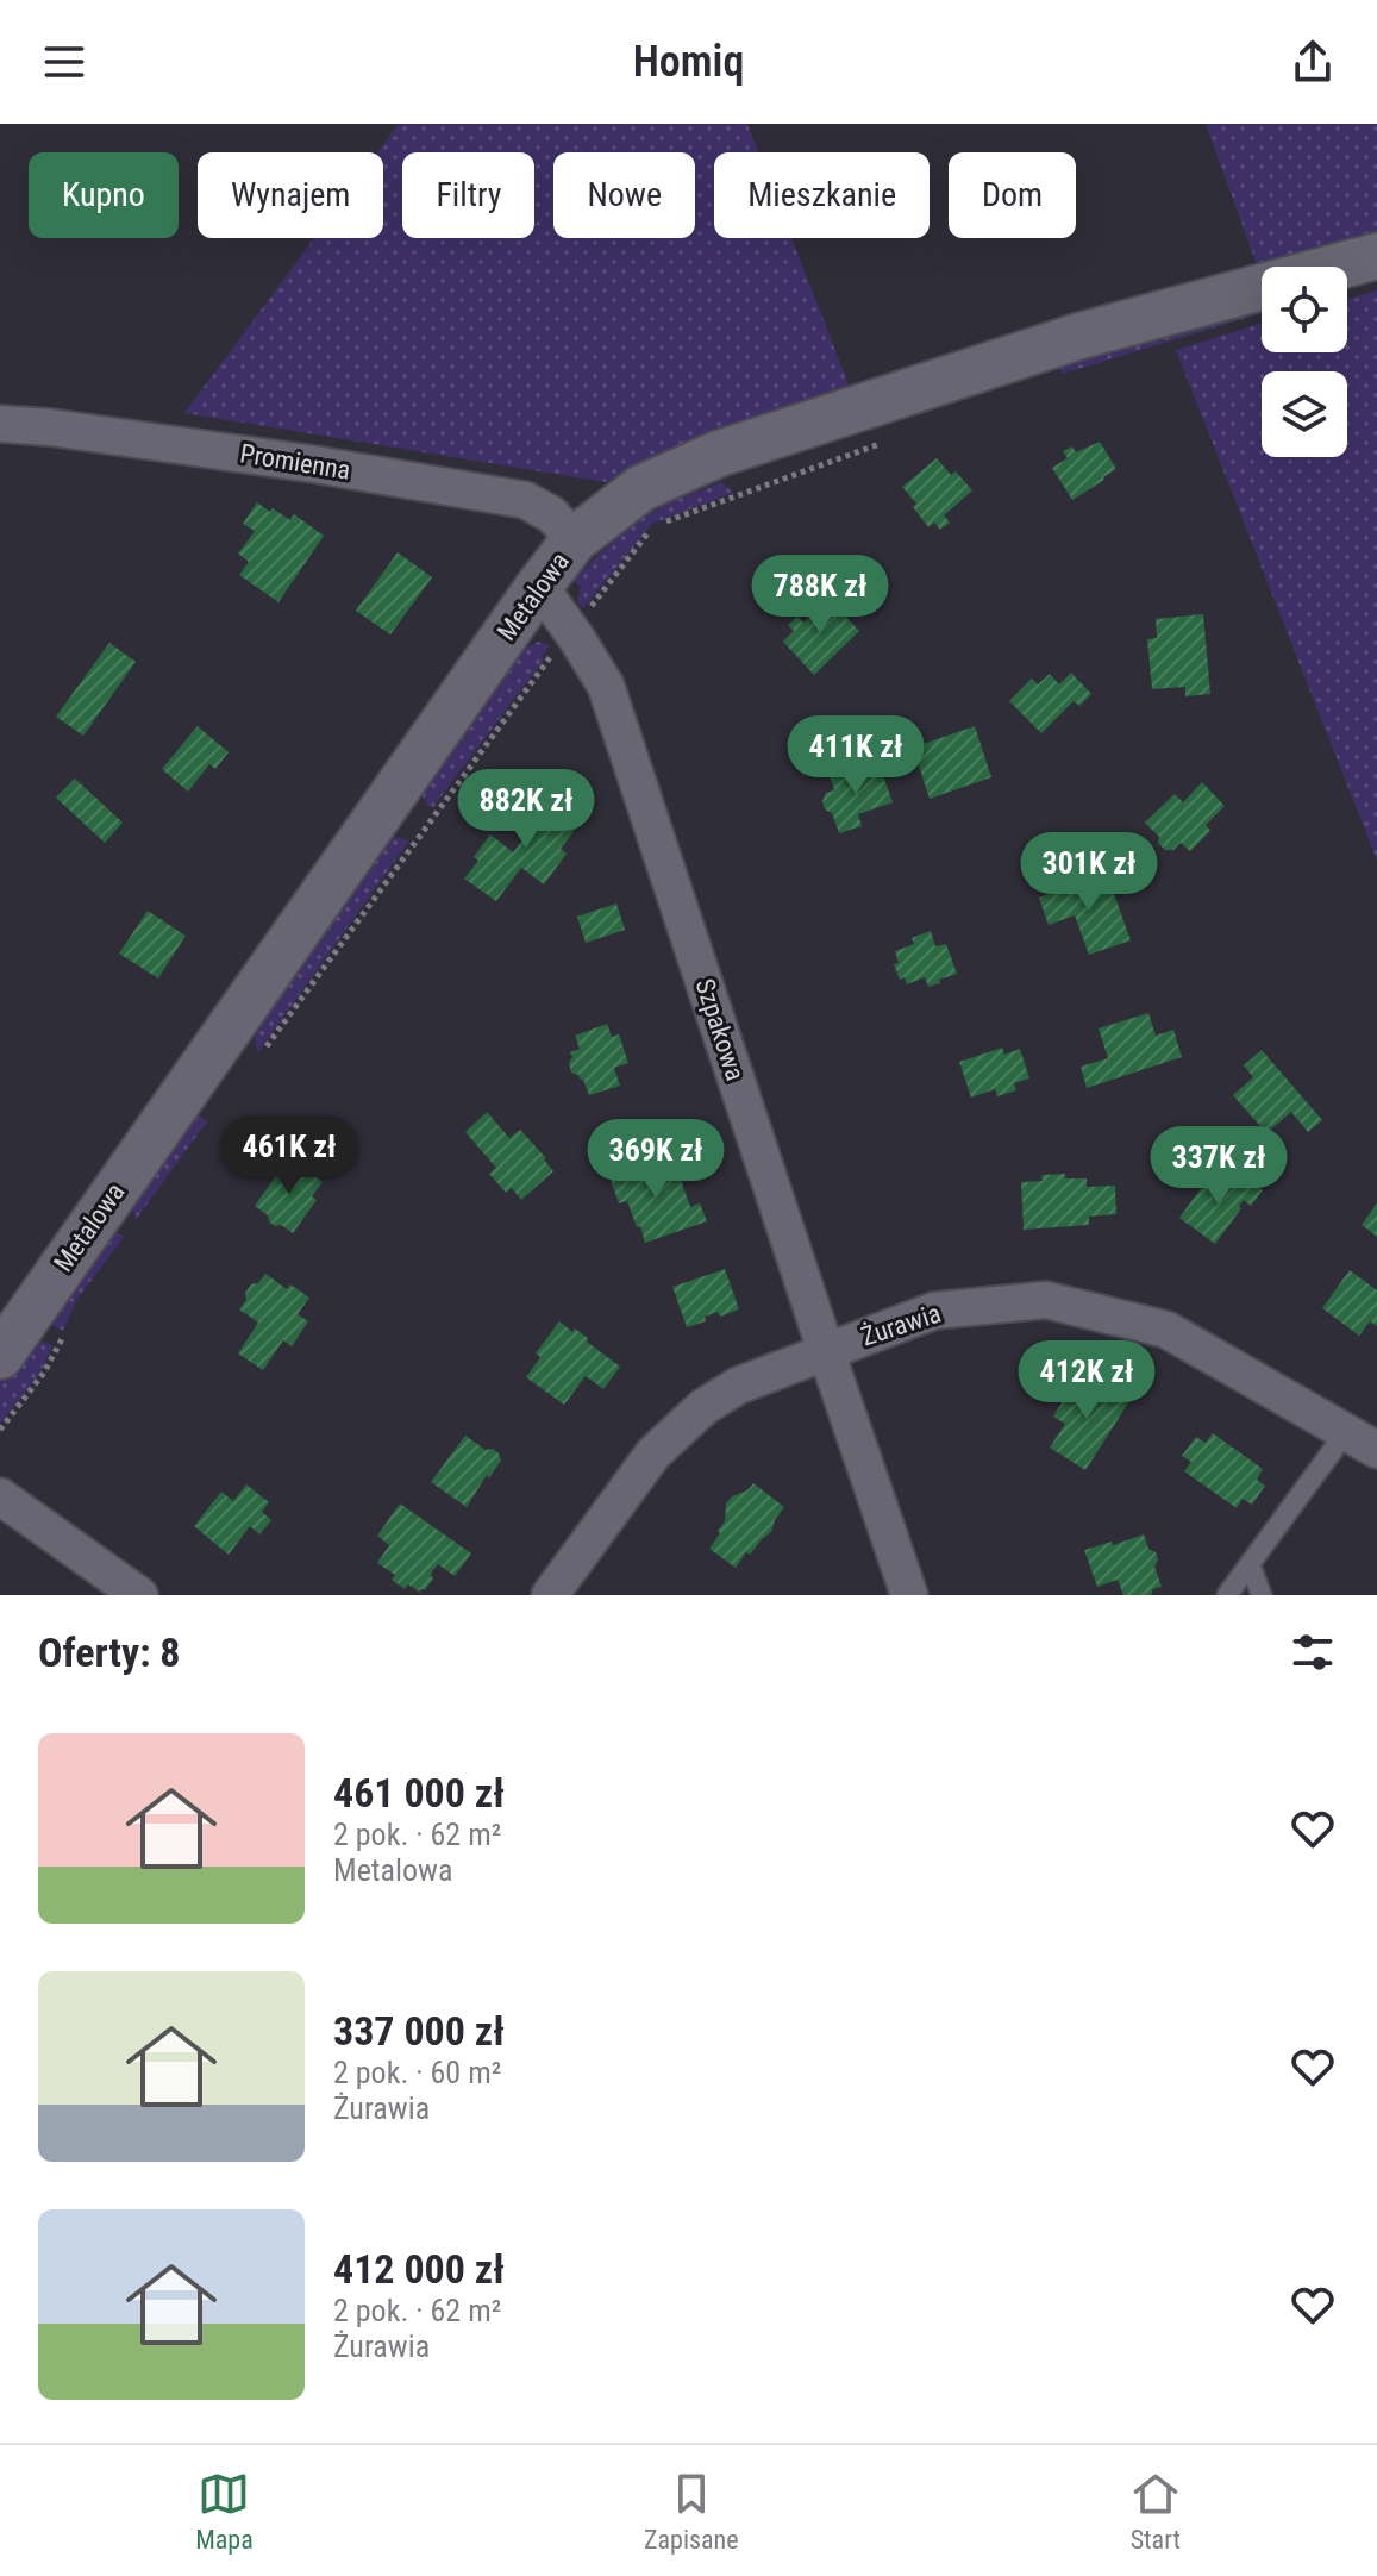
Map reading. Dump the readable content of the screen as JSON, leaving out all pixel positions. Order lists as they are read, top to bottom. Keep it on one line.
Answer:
{"streets":{"street":["Promienna","Metalowa","Szpakowa","Żurawia"]},"crossings":[["Promienna","Metalowa"],["Metalowa","Szpakowa"],["Szpakowa","Żurawia"]],"page":{"header":"Homiq","chip":["Kupno","Wynajem","Filtry","Nowe","Mieszkanie","Dom"],"price":["788K zł","411K zł","882K zł","301K zł","461K zł","369K zł","337K zł","412K zł"],"heading":"Oferty: 8","list":[{"name":"461 000 zł","note":"2 pok. · 62 m² · Metalowa"},{"name":"337 000 zł","note":"2 pok. · 60 m² · Żurawia"},{"name":"412 000 zł","note":"2 pok. · 62 m² · Żurawia"}],"tabs":["Mapa","Zapisane","Start"]}}
